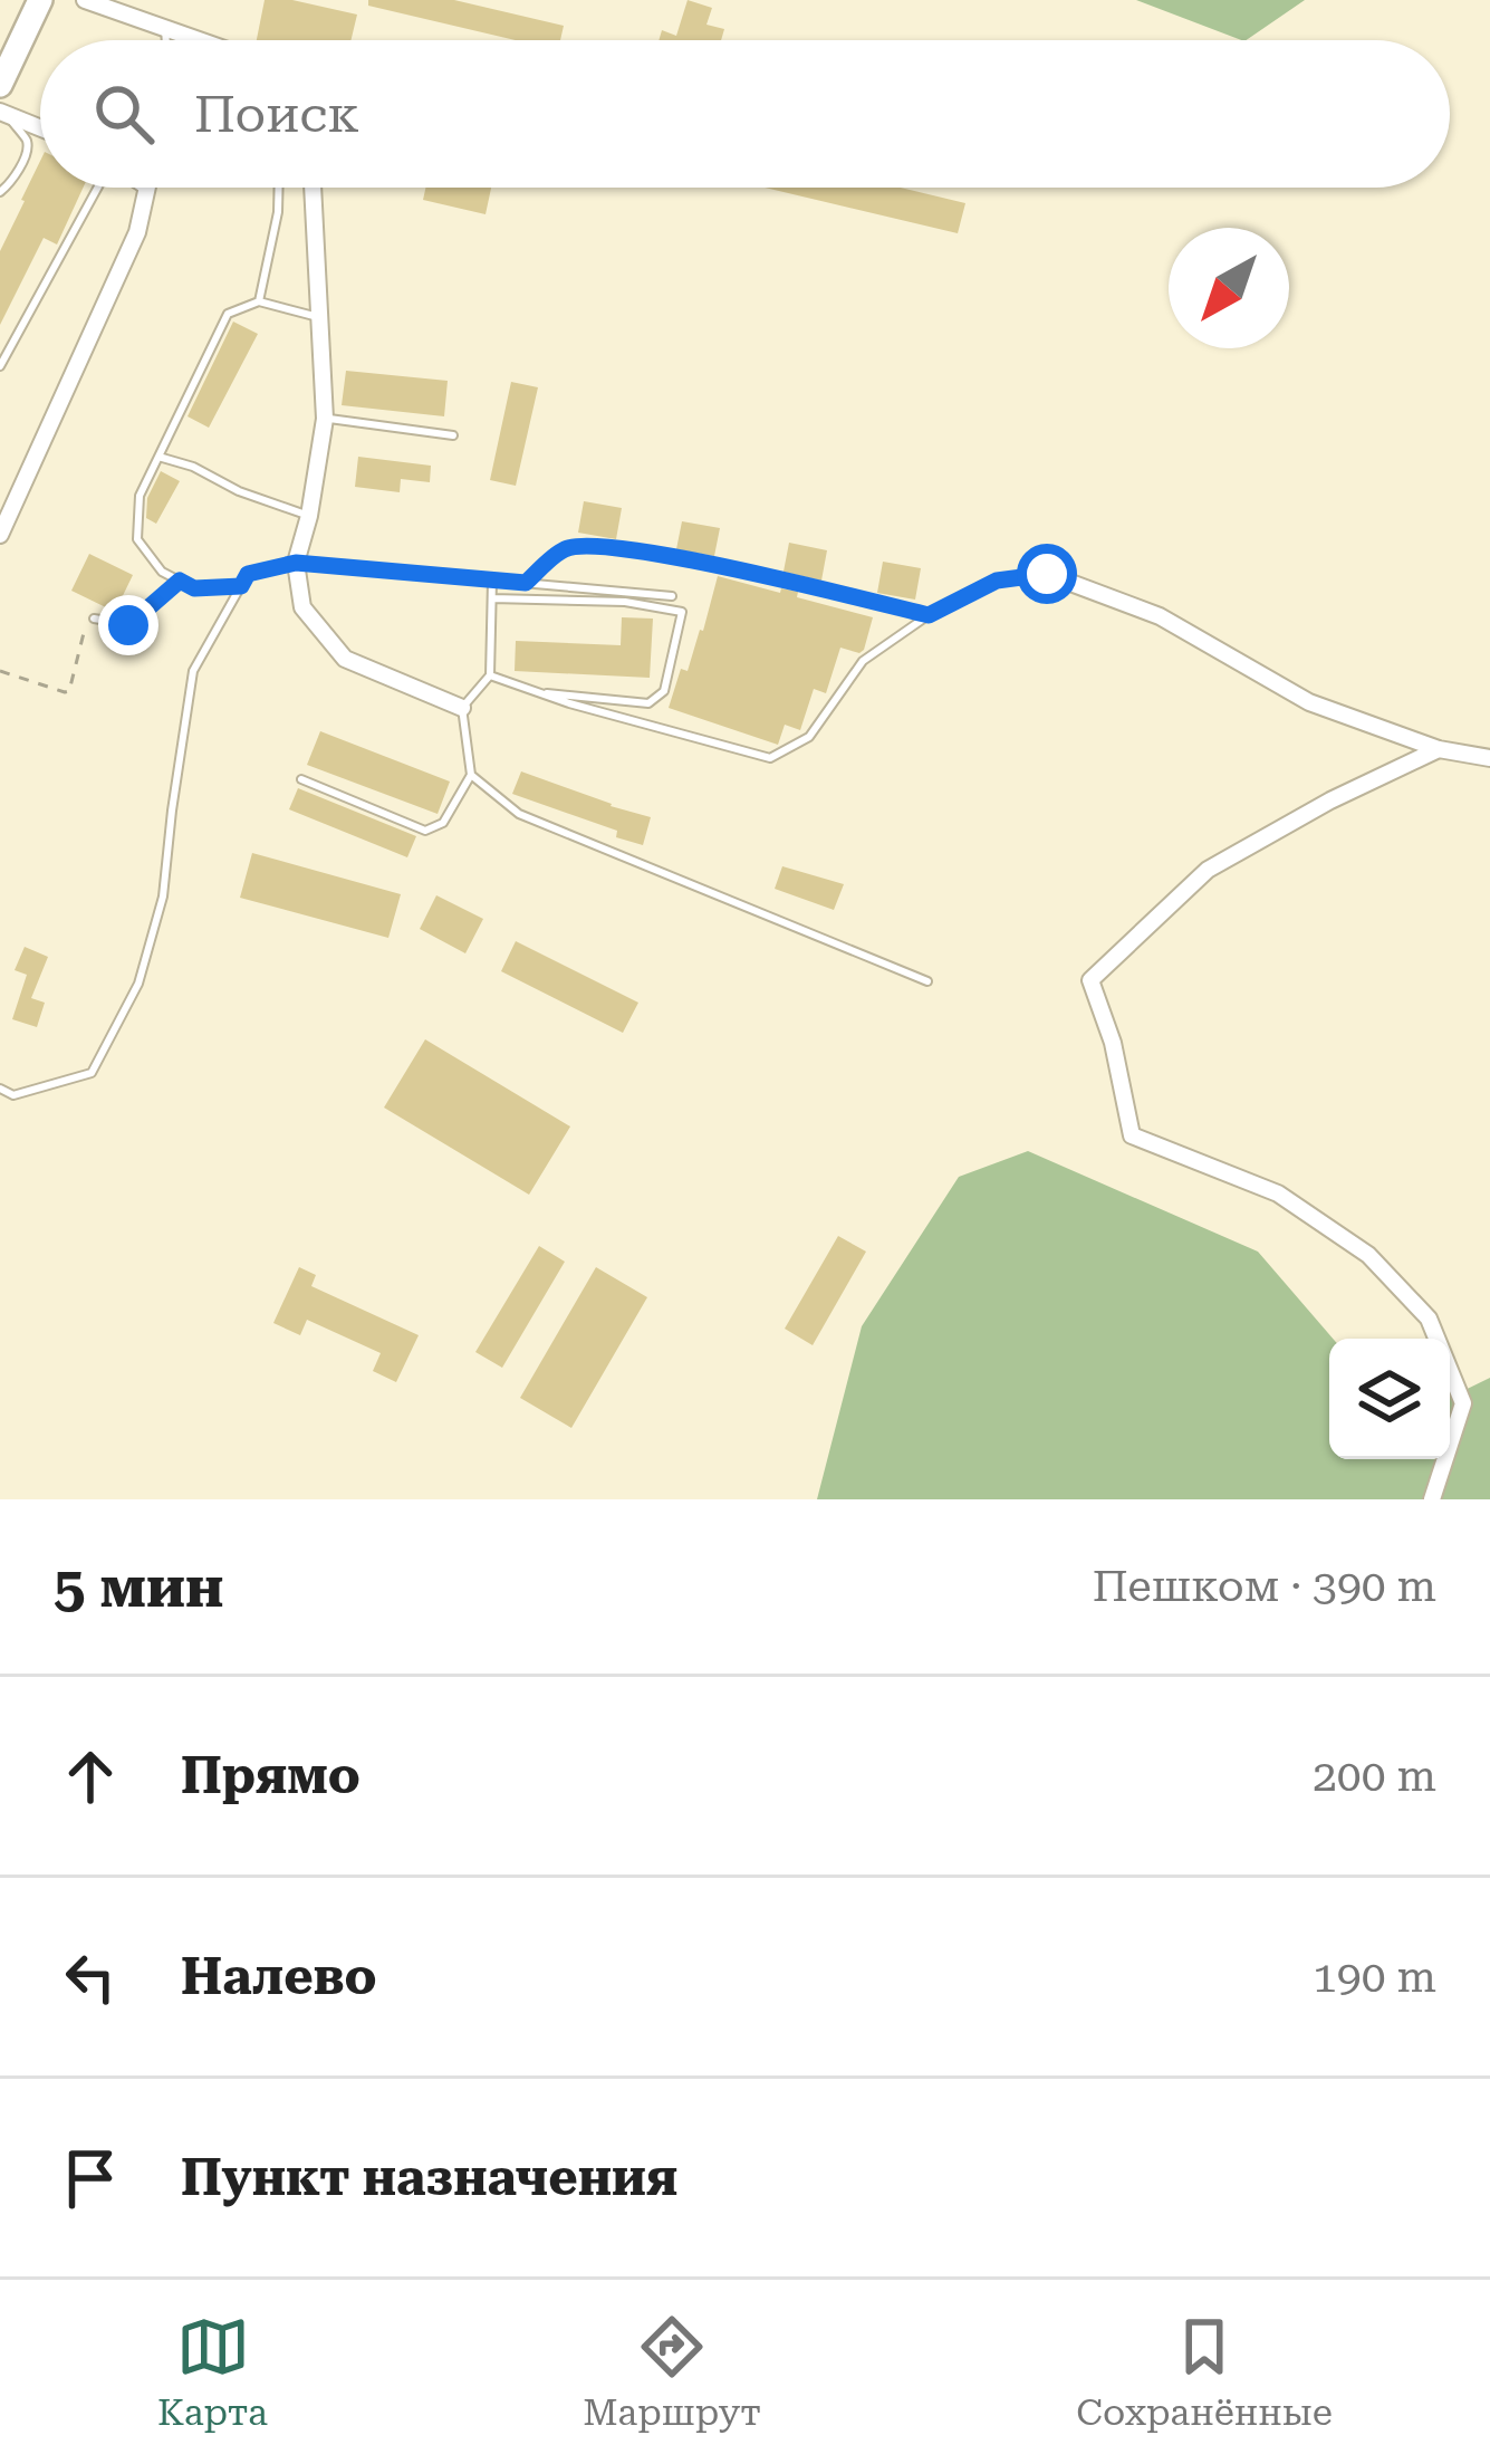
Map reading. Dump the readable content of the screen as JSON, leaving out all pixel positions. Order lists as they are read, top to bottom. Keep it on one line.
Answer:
{"north":"bottom left","page":{"search":"Поиск","heading":["5 мин","Пешком · 390 m"],"list":[["Прямо","200 m"],["Налево","190 m"],"Пункт назначения"],"nav":["Карта","Маршрут","Сохранённые"]}}
